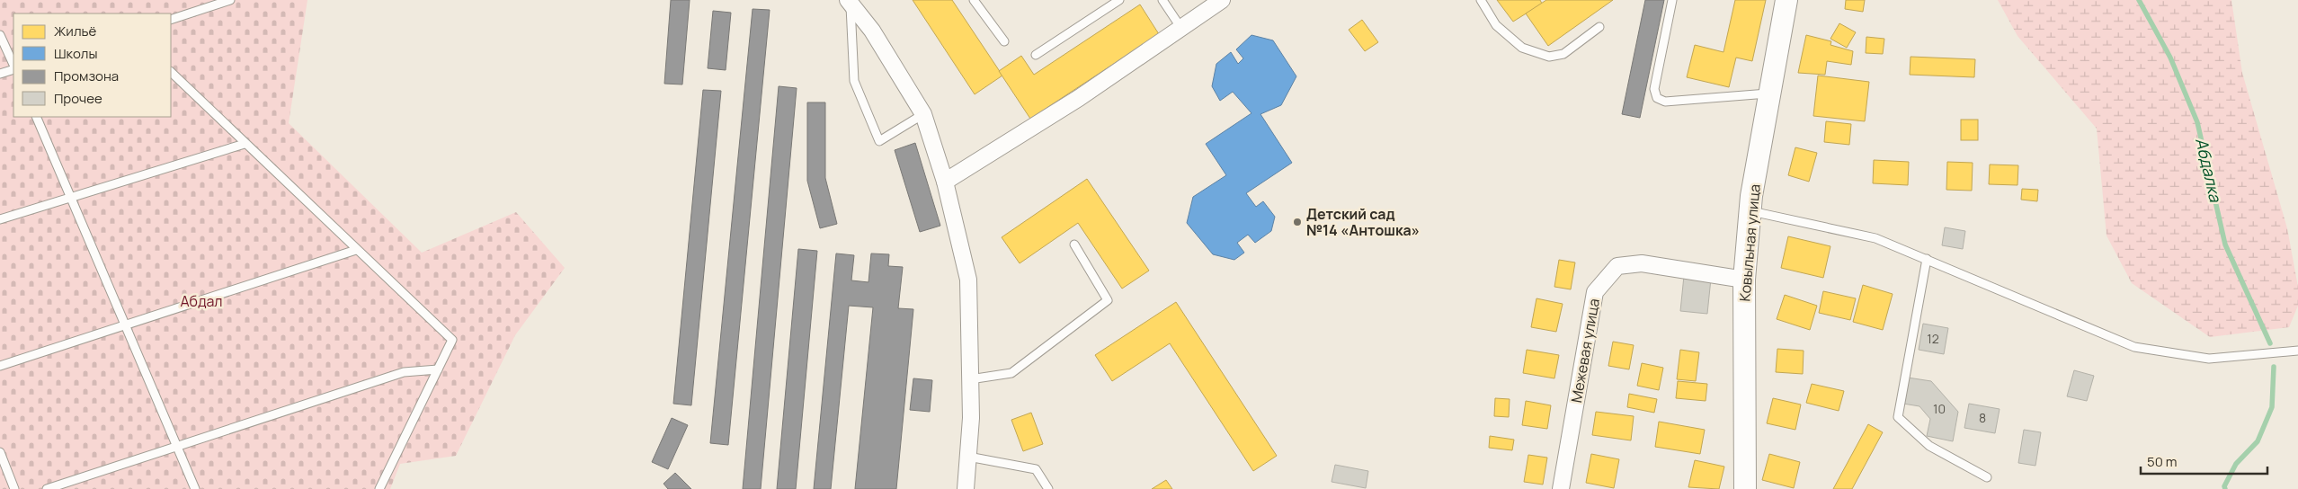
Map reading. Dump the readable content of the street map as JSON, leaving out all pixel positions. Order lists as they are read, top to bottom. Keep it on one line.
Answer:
{"streets":{"street":["Ковыльная улица","Межевая улица"]},"crossings":[["Ковыльная улица","Межевая улица"]],"water":["Абдалка"],"parks":["Абдал"],"places":["Детский сад №14 «Антошка»"],"house_numbers":["12","10","8"],"legend":["Жильё","Школы","Промзона","Прочее"],"scale_bar":"50 m"}
